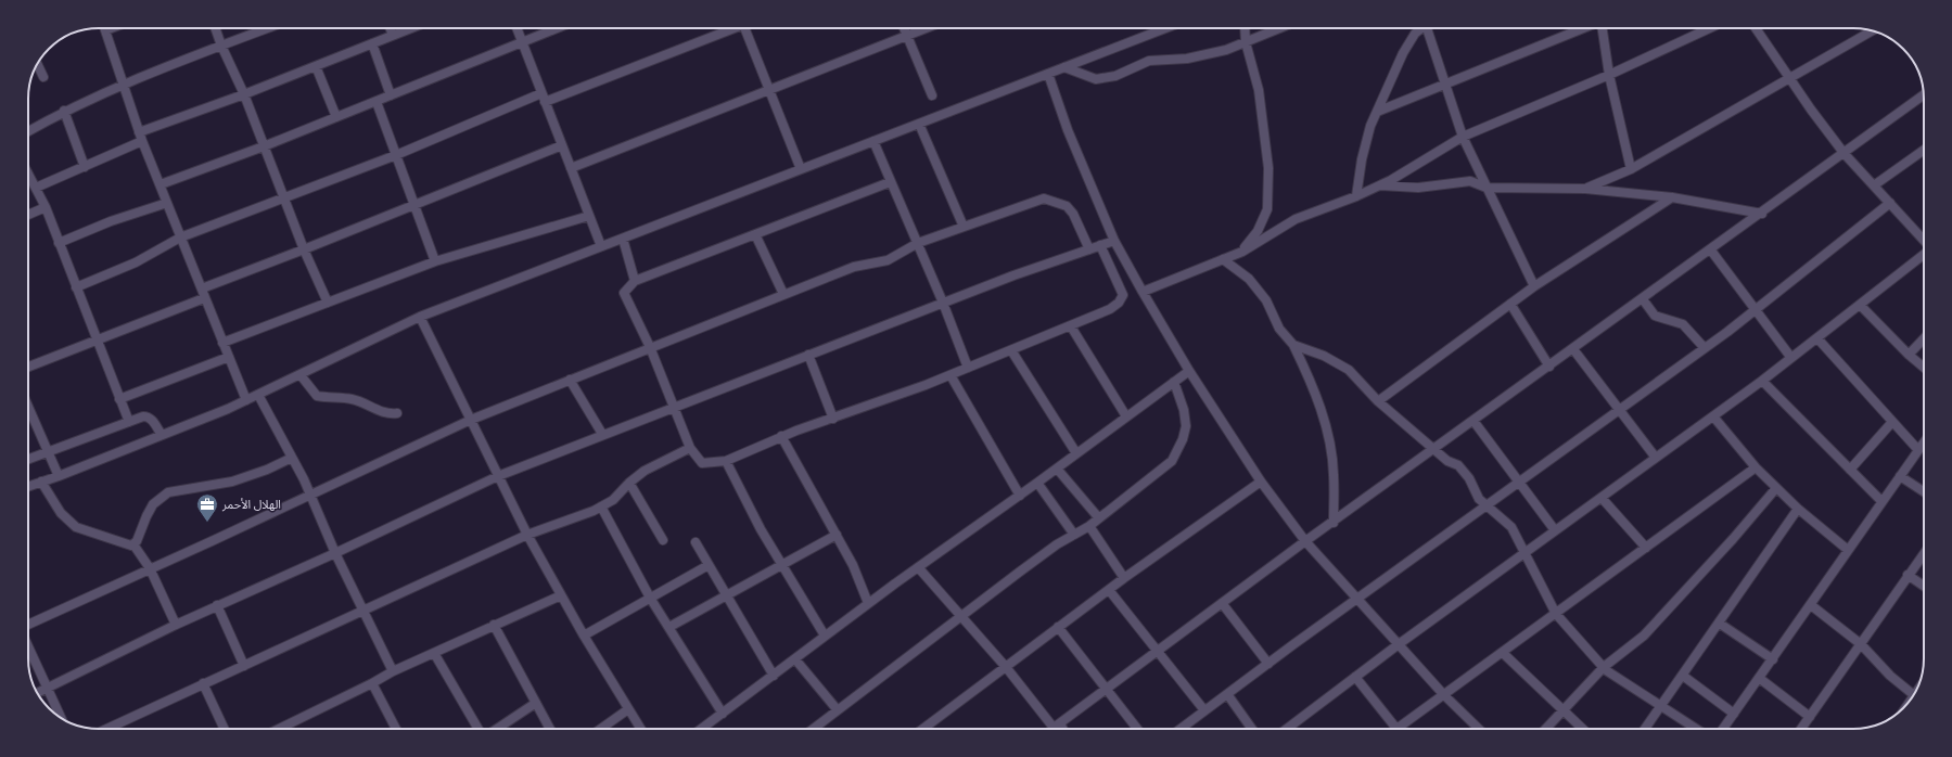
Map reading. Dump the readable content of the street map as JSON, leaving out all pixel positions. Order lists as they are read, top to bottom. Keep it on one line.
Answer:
{"places":{"office":["الهلال الأحمر"]}}
